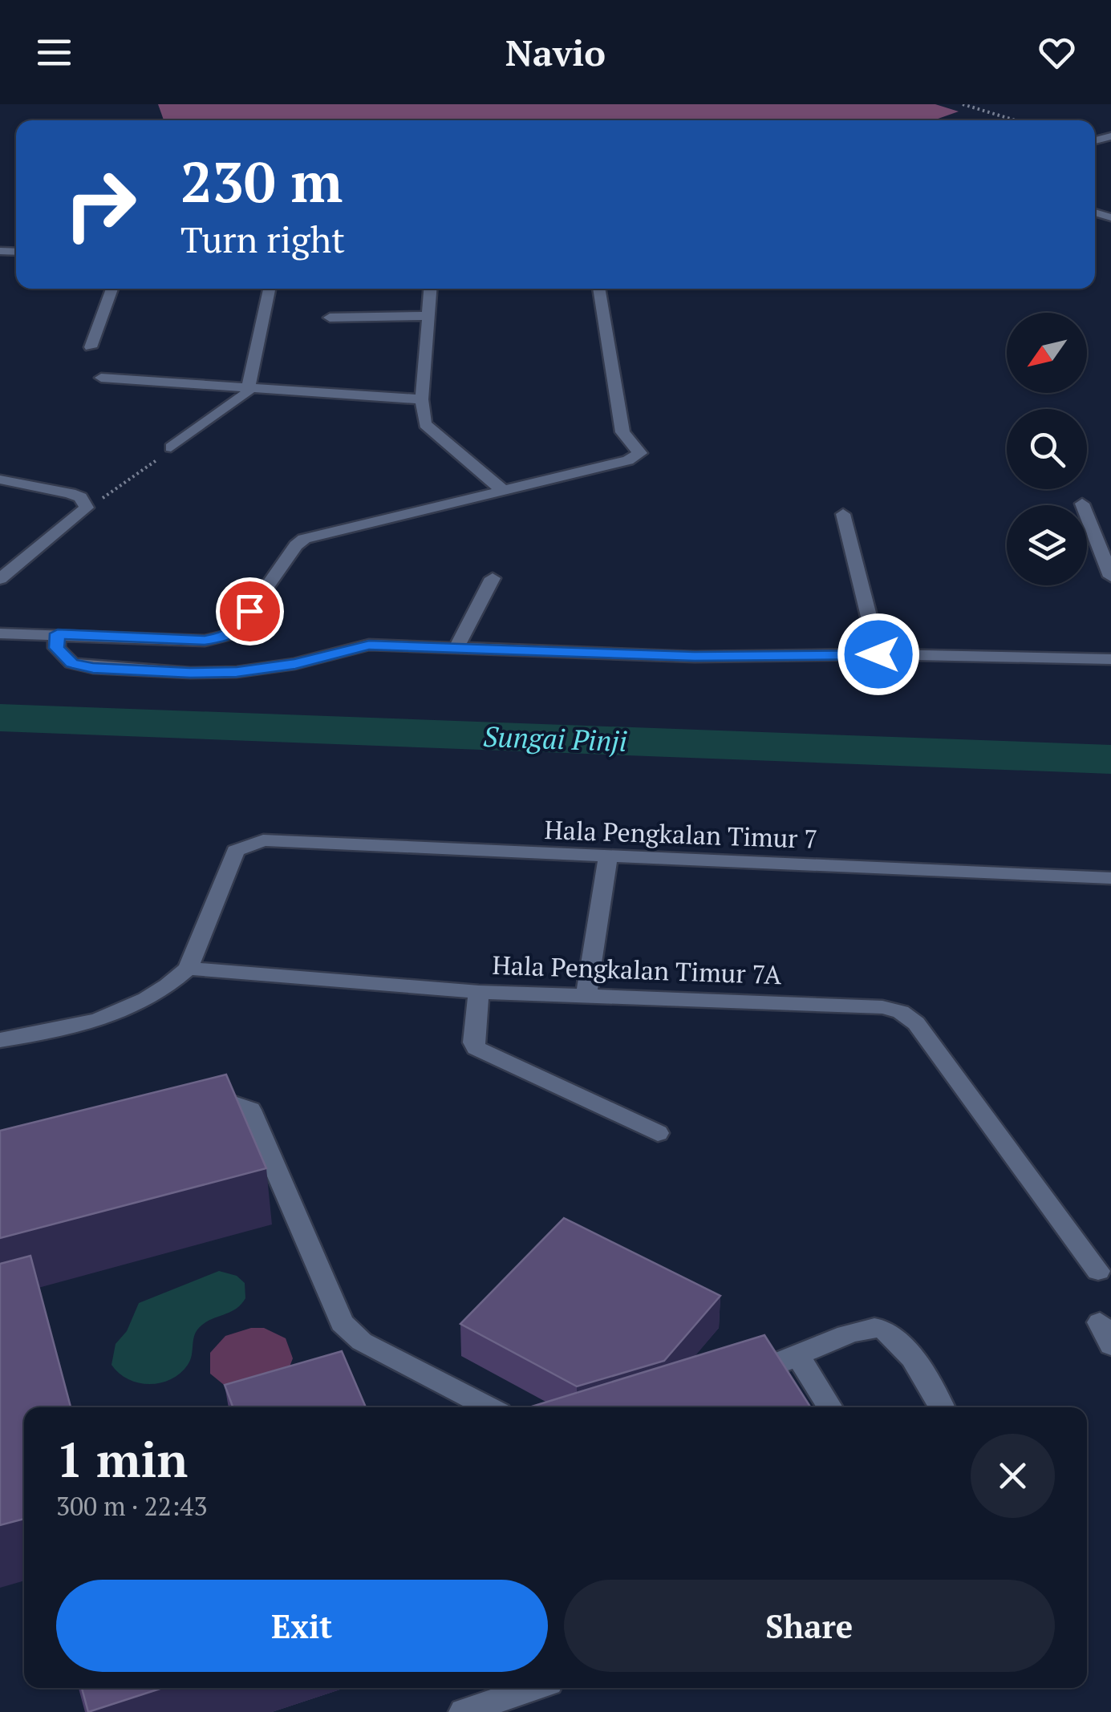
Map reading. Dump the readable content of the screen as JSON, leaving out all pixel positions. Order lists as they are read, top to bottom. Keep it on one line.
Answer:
{"streets":{"street":["Hala Pengkalan Timur 7","Hala Pengkalan Timur 7A"]},"crossings":[["Hala Pengkalan Timur 7","Hala Pengkalan Timur 7A"]],"water":["Sungai Pinji"],"north":"bottom left","page":{"header":"Navio","turn":["230 m","Turn right"],"heading":["1 min","300 m · 22:43"],"buttons":["Exit","Share"]}}
